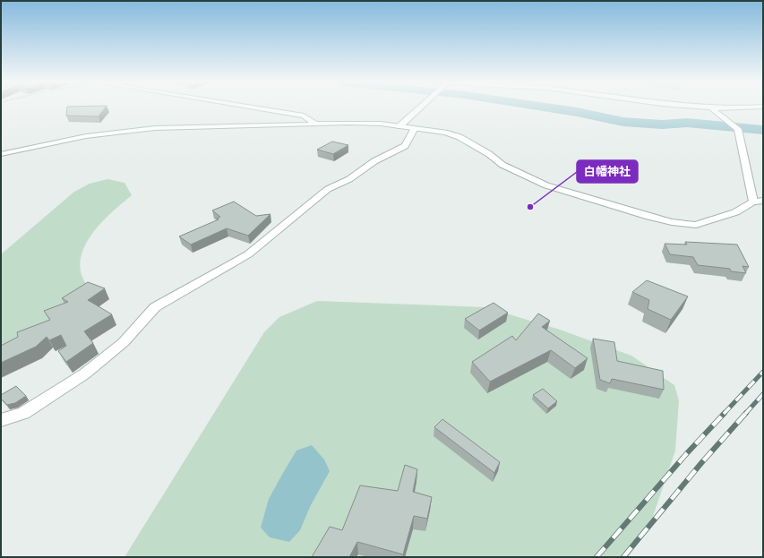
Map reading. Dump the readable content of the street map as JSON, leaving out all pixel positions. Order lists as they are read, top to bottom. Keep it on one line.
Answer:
{"places":["白幡神社"]}
